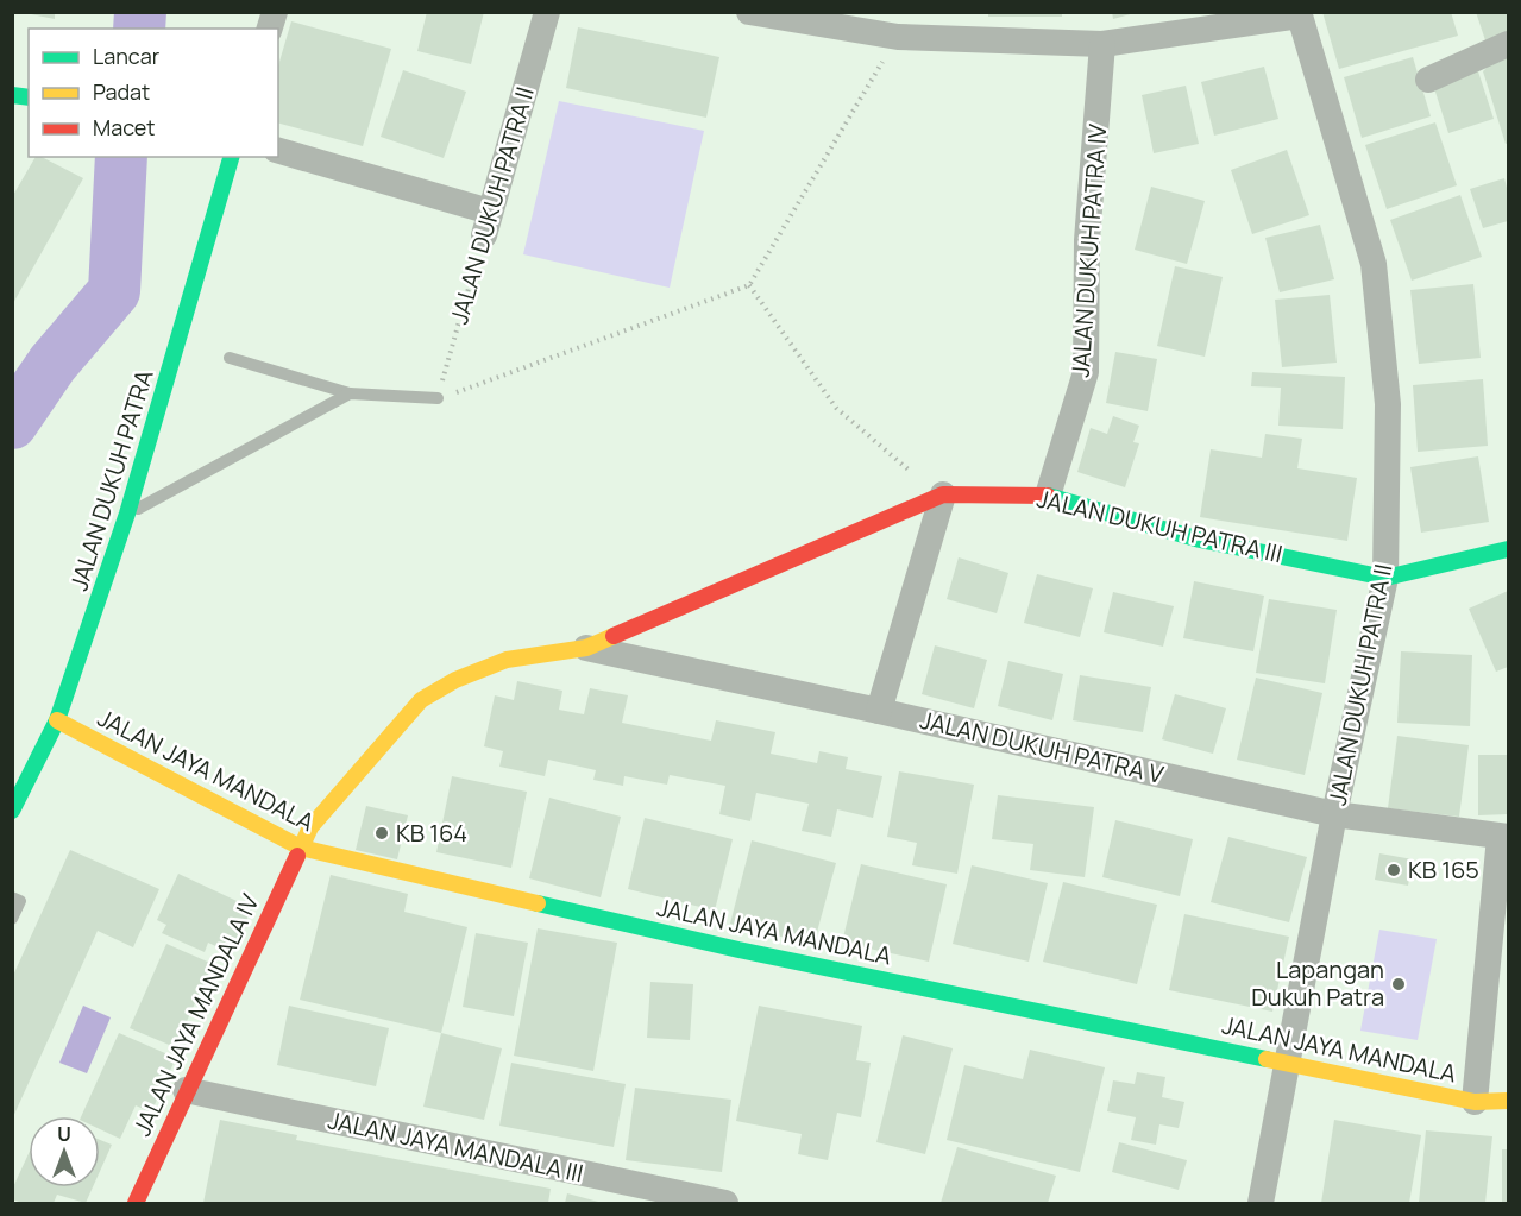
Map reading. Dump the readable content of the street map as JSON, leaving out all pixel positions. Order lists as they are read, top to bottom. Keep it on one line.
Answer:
{"streets":{"street":["JALAN DUKUH PATRA II","JALAN DUKUH PATRA IV","JALAN DUKUH PATRA","JALAN DUKUH PATRA III","JALAN DUKUH PATRA V","JALAN JAYA MANDALA","JALAN JAYA MANDALA IV","JALAN JAYA MANDALA III"]},"crossings":[["JALAN DUKUH PATRA II","JALAN DUKUH PATRA IV"],["JALAN DUKUH PATRA II","JALAN DUKUH PATRA III"],["JALAN DUKUH PATRA II","JALAN DUKUH PATRA V"],["JALAN DUKUH PATRA II","JALAN JAYA MANDALA"],["JALAN DUKUH PATRA IV","JALAN DUKUH PATRA III"],["JALAN DUKUH PATRA","JALAN JAYA MANDALA"],["JALAN DUKUH PATRA III","JALAN JAYA MANDALA IV"],["JALAN DUKUH PATRA V","JALAN JAYA MANDALA"],["JALAN DUKUH PATRA V","JALAN JAYA MANDALA IV"],["JALAN JAYA MANDALA","JALAN JAYA MANDALA IV"],["JALAN JAYA MANDALA IV","JALAN JAYA MANDALA III"]],"places":["KB 164","KB 165","Lapangan Dukuh Patra"],"legend":["Lancar","Padat","Macet"],"north":"top"}
